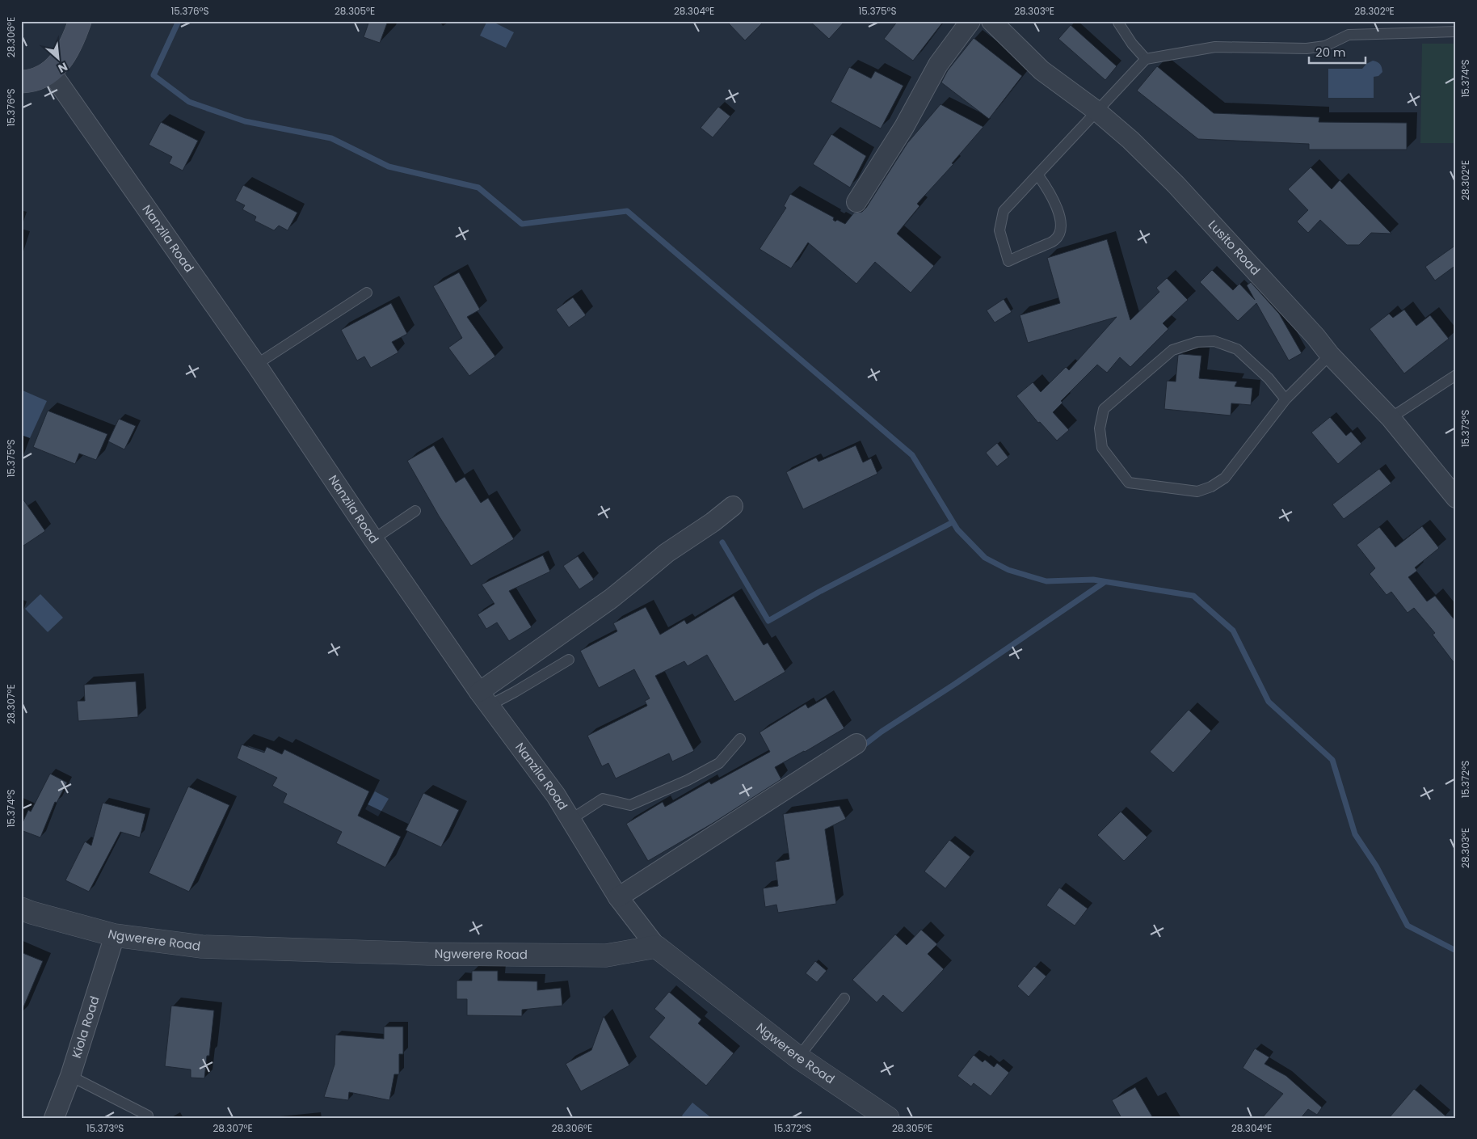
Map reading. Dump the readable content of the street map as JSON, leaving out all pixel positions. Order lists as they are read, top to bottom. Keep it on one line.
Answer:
{"streets":{"street":["Nanzila Road","Lusito Road","Ngwerere Road","Kiola Road"]},"crossings":[["Nanzila Road","Ngwerere Road"],["Ngwerere Road","Kiola Road"]],"scale_bar":"20 m","north":"bottom right","coordinates":["15.376°S","28.305°E","28.304°E","15.375°S","28.303°E","28.302°E","28.306°E","15.374°S","15.373°S","28.307°E","15.372°S"]}
